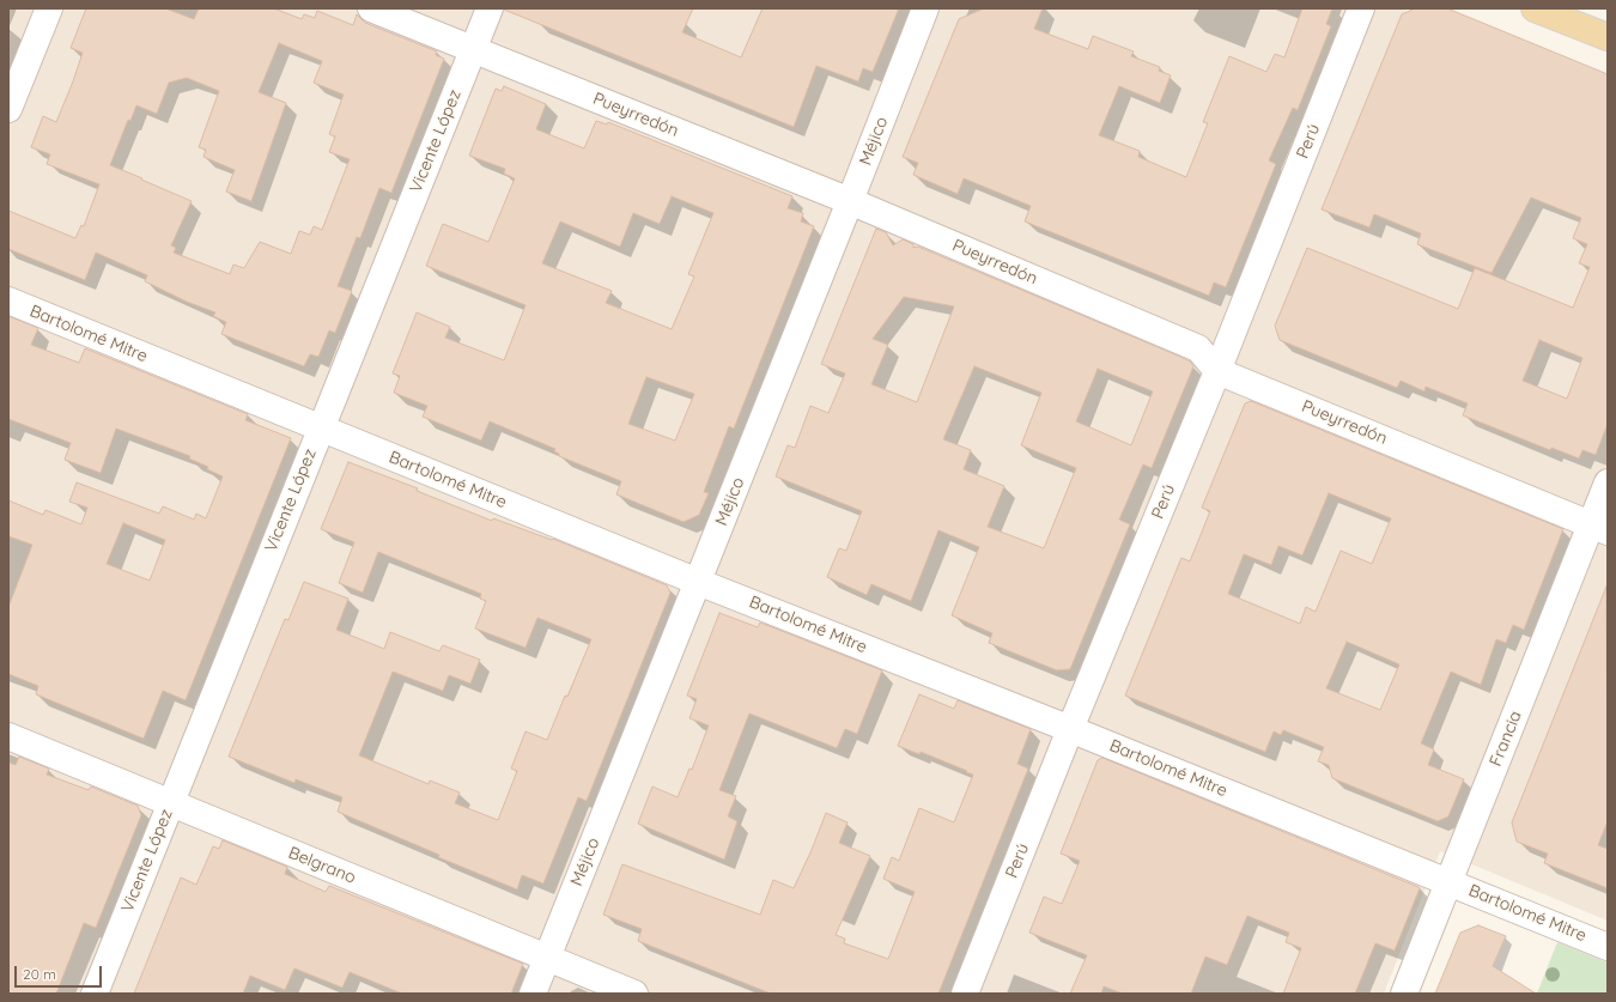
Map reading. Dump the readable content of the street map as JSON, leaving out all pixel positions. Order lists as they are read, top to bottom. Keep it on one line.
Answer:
{"streets":{"street":["Pueyrredón","Vicente López","Méjico","Perú","Bartolomé Mitre","Francia","Belgrano"]},"crossings":[["Pueyrredón","Vicente López"],["Pueyrredón","Méjico"],["Pueyrredón","Perú"],["Pueyrredón","Francia"],["Vicente López","Bartolomé Mitre"],["Vicente López","Belgrano"],["Méjico","Bartolomé Mitre"],["Méjico","Belgrano"],["Perú","Bartolomé Mitre"],["Bartolomé Mitre","Francia"]],"scale_bar":"20 m"}
